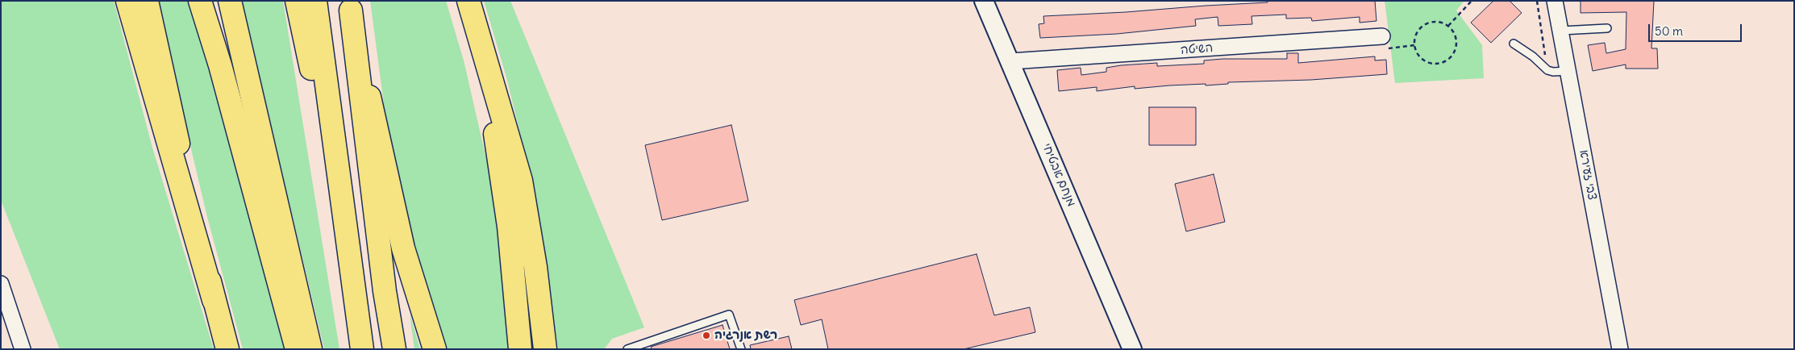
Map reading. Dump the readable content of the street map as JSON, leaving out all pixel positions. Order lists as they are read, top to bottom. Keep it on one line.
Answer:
{"streets":{"street":["השיטה","מנחם אבטיחי","צבי זעירא"]},"crossings":[["השיטה","מנחם אבטיחי"]],"places":["רשת אנרגיה"],"scale_bar":"50 m"}
